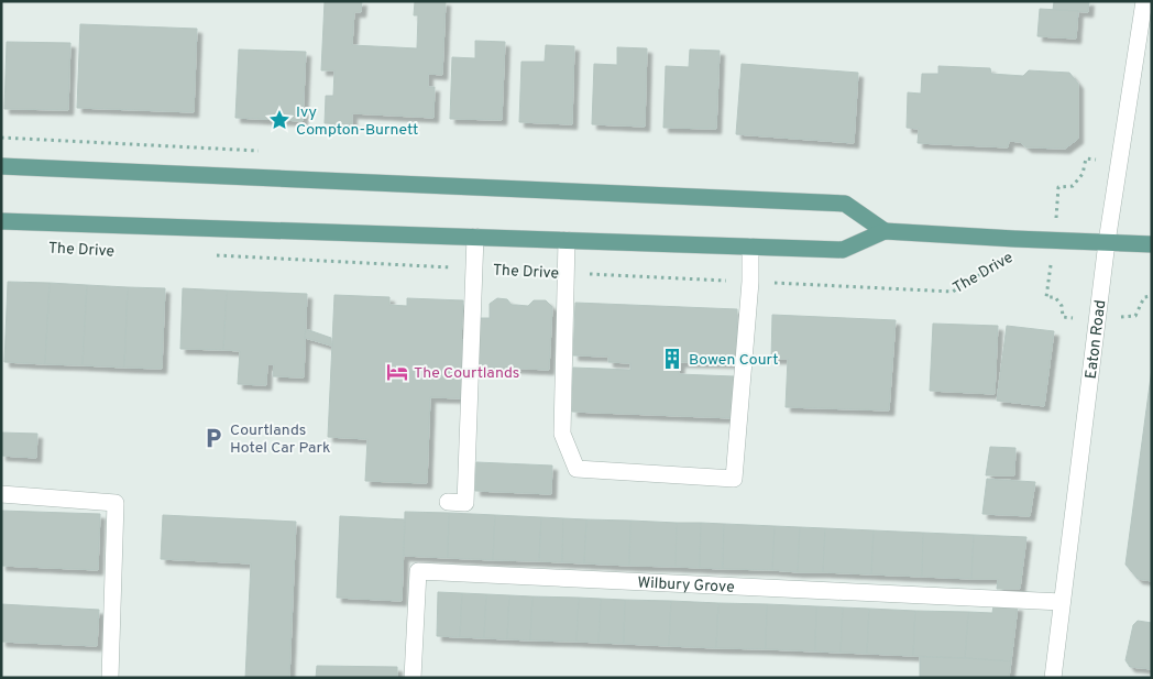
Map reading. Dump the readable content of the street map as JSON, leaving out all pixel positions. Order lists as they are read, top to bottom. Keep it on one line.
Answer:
{"streets":{"main road":["The Drive"],"street":["Eaton Road","Wilbury Grove"]},"crossings":[["The Drive","Eaton Road"],["Eaton Road","Wilbury Grove"]],"places":{"place":["Ivy Compton-Burnett"],"building":["Bowen Court"],"hotel":["The Courtlands"],"parking":["Courtlands Hotel Car Park"]}}
